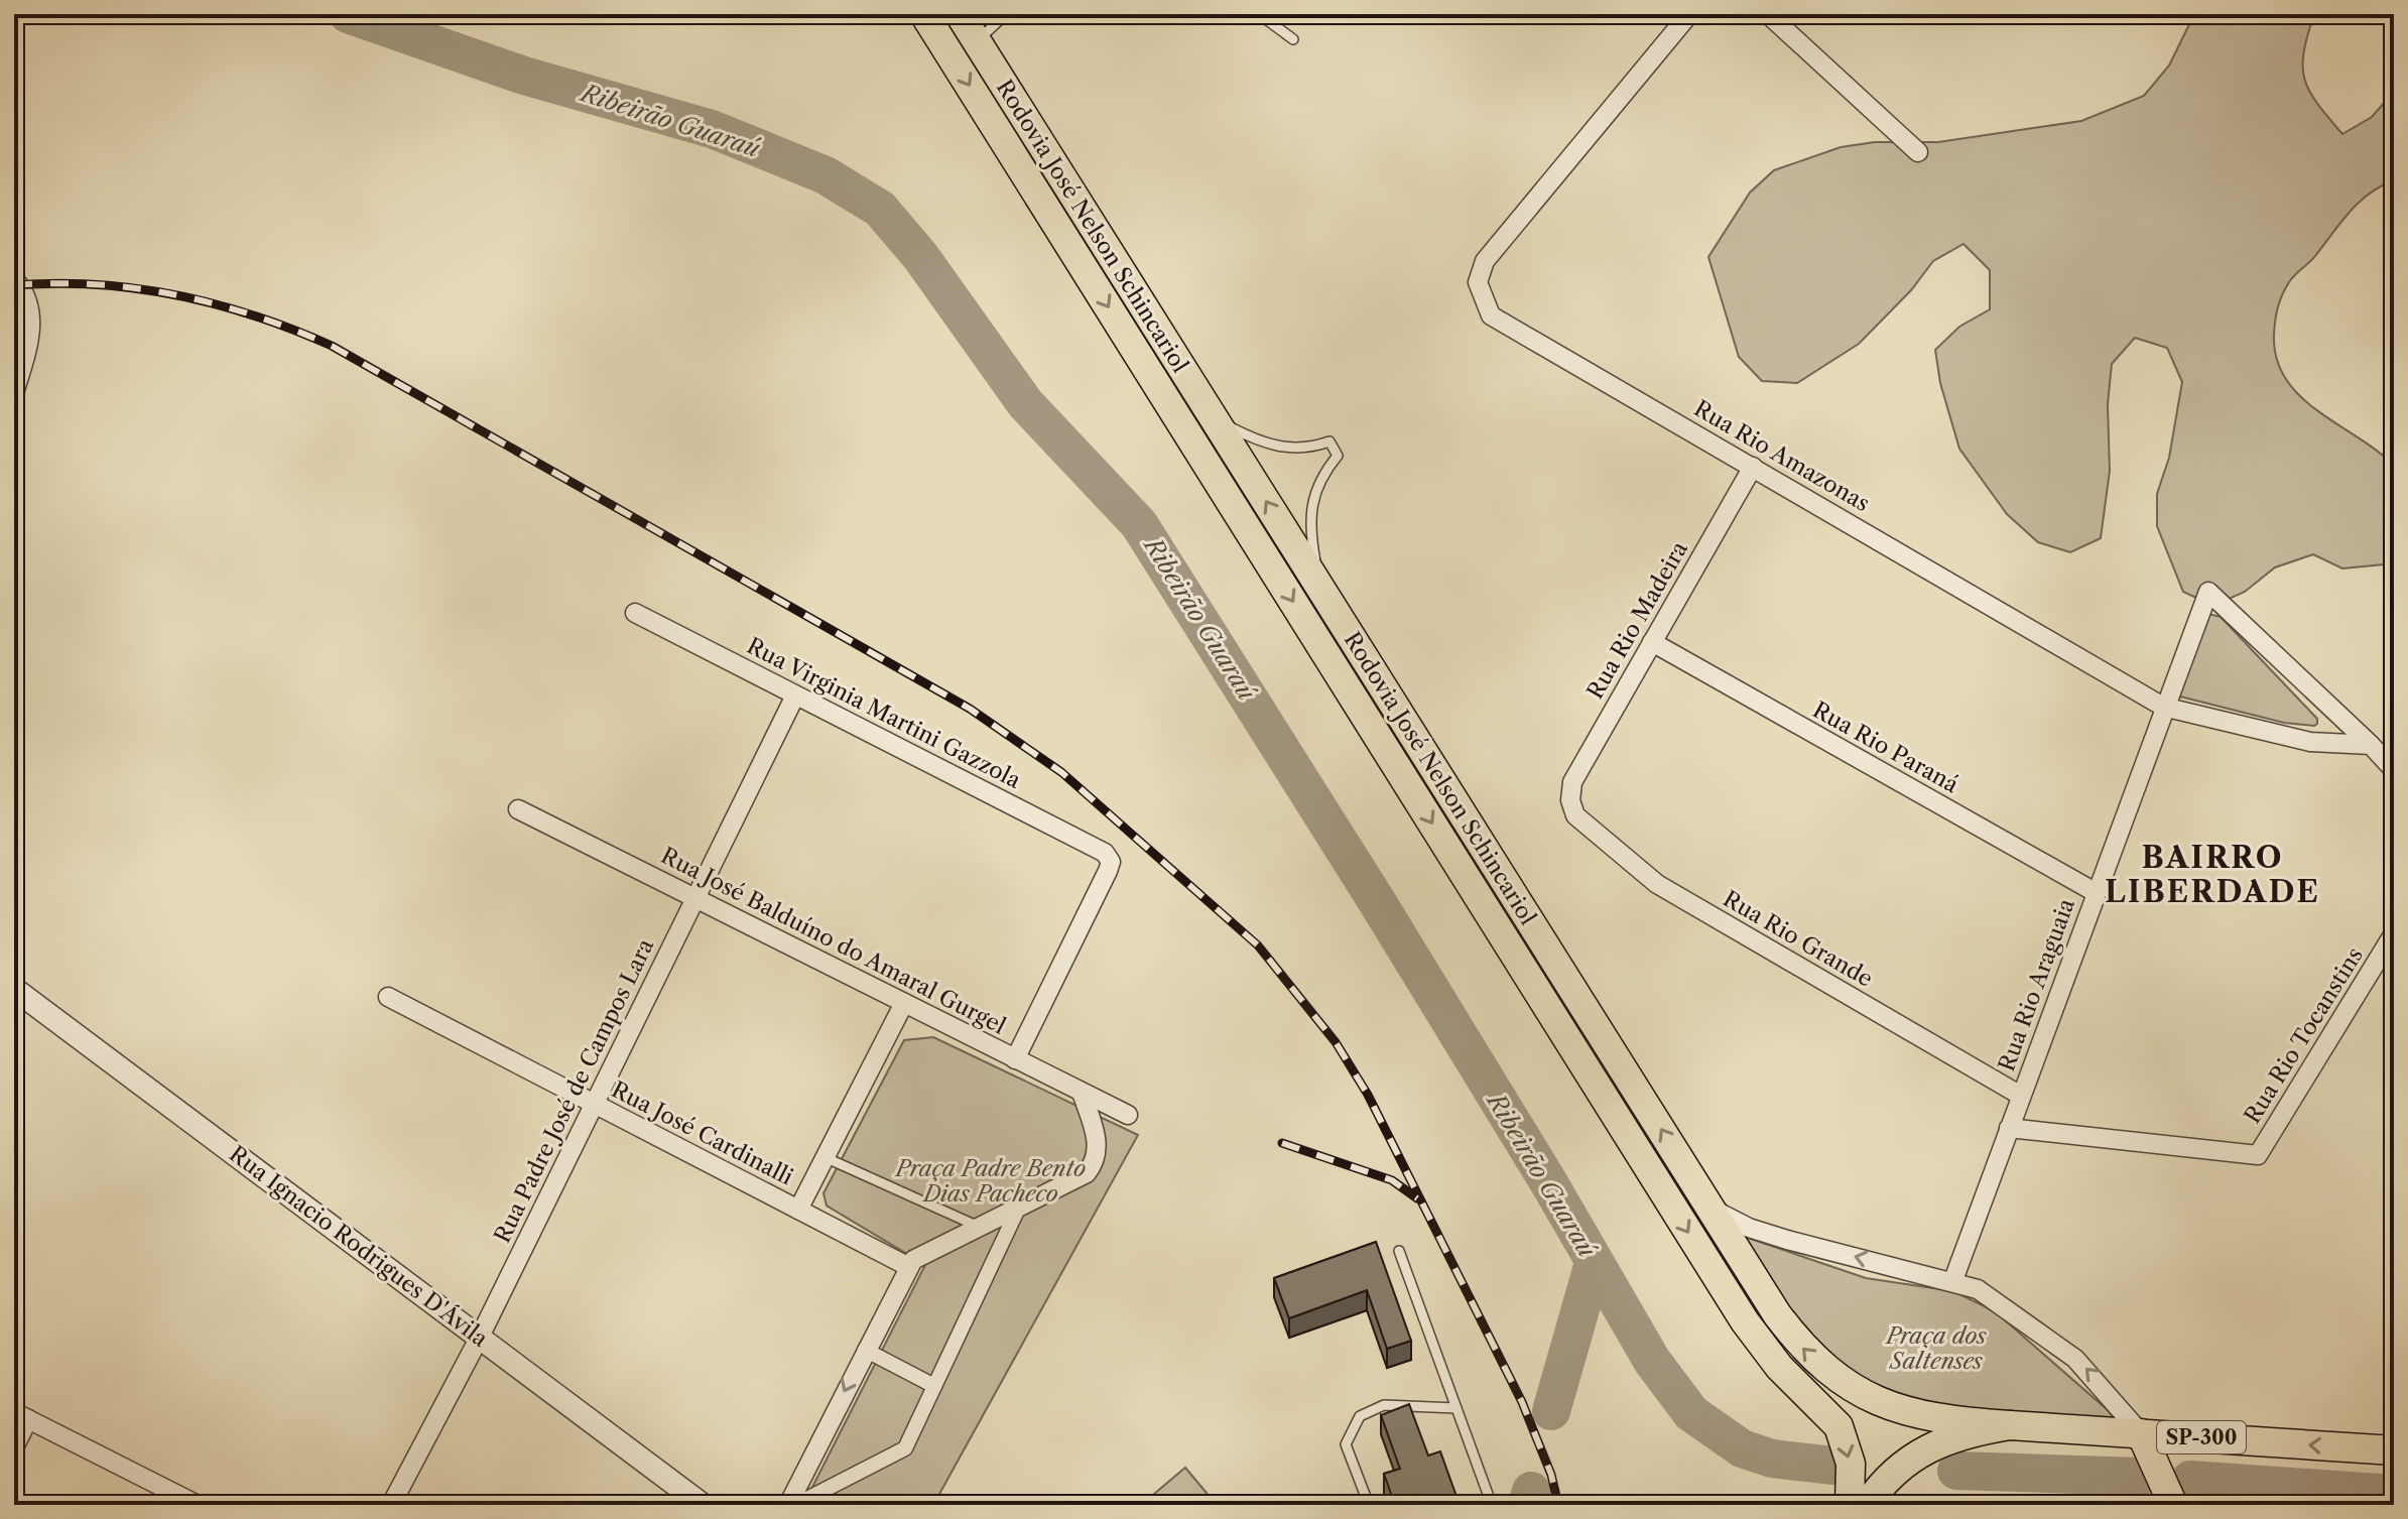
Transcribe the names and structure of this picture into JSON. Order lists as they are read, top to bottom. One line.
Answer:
{"streets":{"main road":["Rodovia José Nelson Schincariol","SP-300"],"street":["Rua Rio Amazonas","Rua Rio Madeira","Rua Virginia Martini Gazzola","Rua Rio Paraná","Rua Rio Grande","Rua José Balduíno do Amaral Gurgel","Rua Rio Araguaia","Rua Rio Tocanstins","Rua Padre José de Campos Lara","Rua José Cardinalli","Rua Ignacio Rodrigues D'Ávila"]},"crossings":[["Rodovia José Nelson Schincariol","SP-300"],["Rua Rio Amazonas","Rua Rio Madeira"],["Rua Rio Amazonas","Rua Rio Araguaia"],["Rua Rio Madeira","Rua Rio Paraná"],["Rua Rio Madeira","Rua Rio Grande"],["Rua Virginia Martini Gazzola","Rua José Balduíno do Amaral Gurgel"],["Rua Virginia Martini Gazzola","Rua Padre José de Campos Lara"],["Rua Rio Paraná","Rua Rio Araguaia"],["Rua Rio Grande","Rua Rio Araguaia"],["Rua José Balduíno do Amaral Gurgel","Rua Padre José de Campos Lara"],["Rua Rio Araguaia","Rua Rio Tocanstins"],["Rua Padre José de Campos Lara","Rua José Cardinalli"],["Rua Padre José de Campos Lara","Rua Ignacio Rodrigues D'Ávila"]],"districts":["BAIRRO LIBERDADE"],"water":["Ribeirão Guaraú"],"parks":["Praça Padre Bento Dias Pacheco","Praça dos Saltenses"]}
